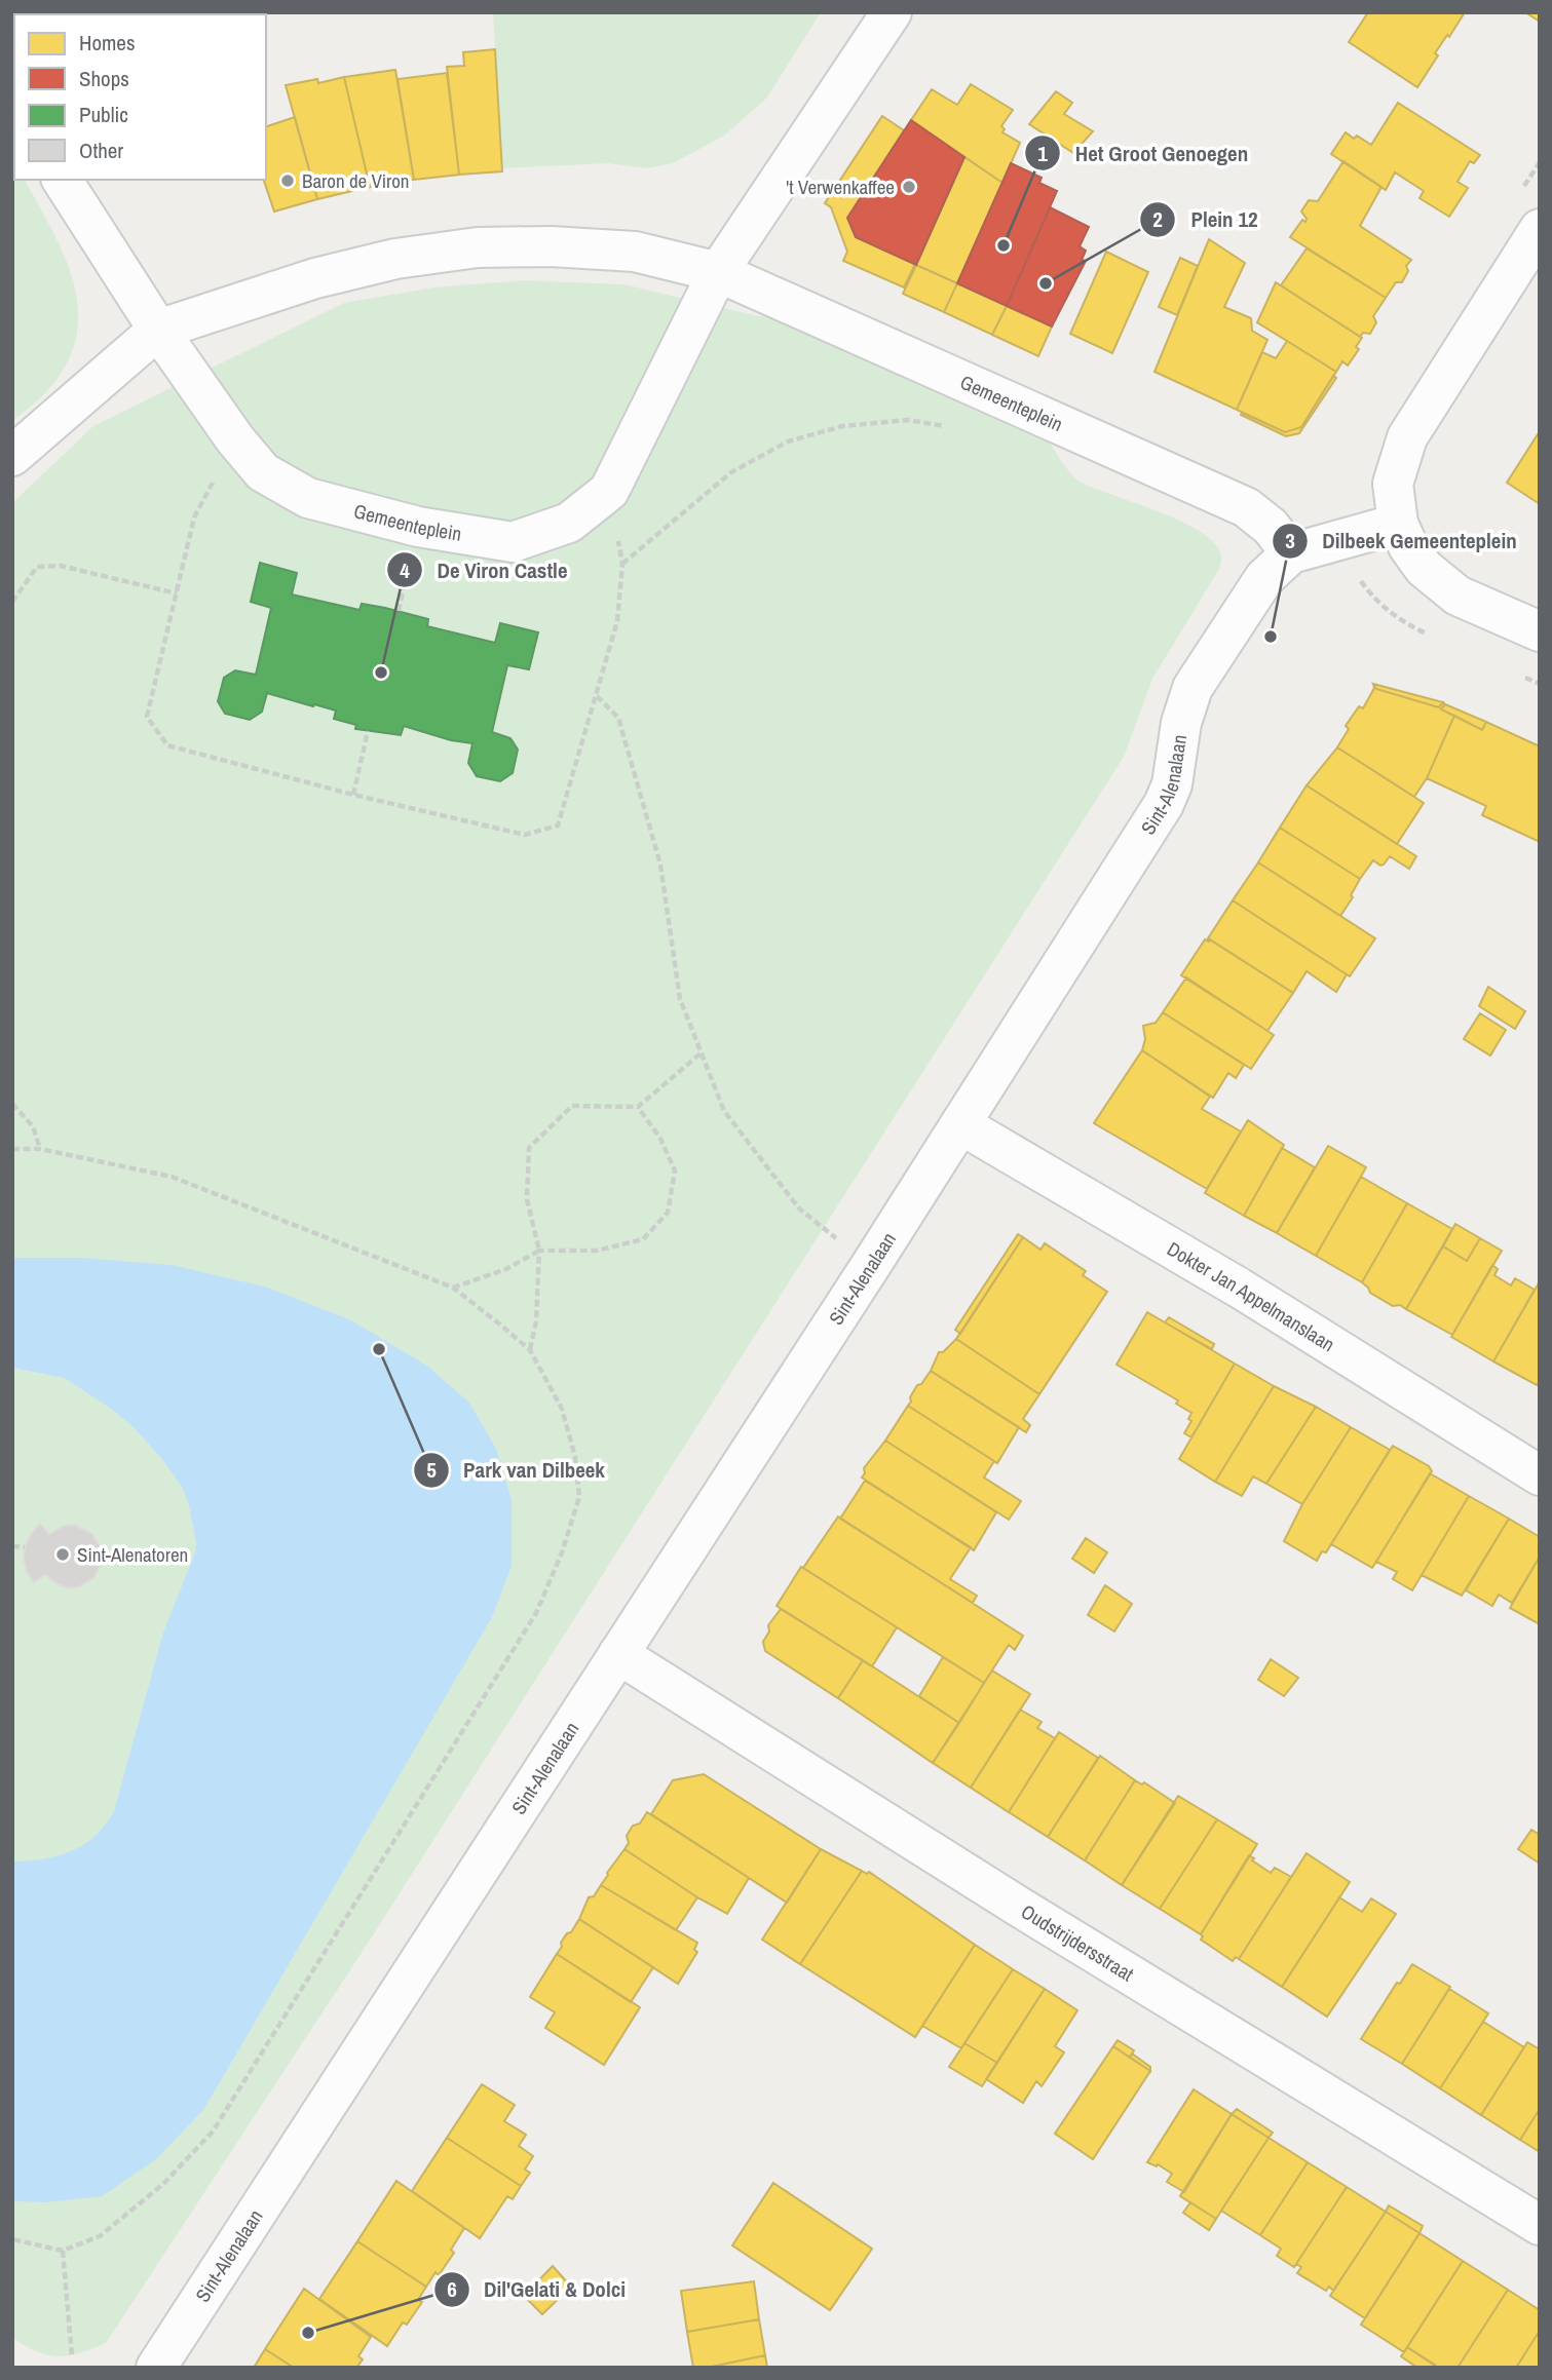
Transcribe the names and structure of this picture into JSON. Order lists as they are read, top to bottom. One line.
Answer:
{"streets":{"street":["Gemeenteplein","Sint-Alenalaan","Dokter Jan Appelmanslaan","Oudstrijdersstraat"]},"crossings":[["Gemeenteplein","Sint-Alenalaan"],["Sint-Alenalaan","Dokter Jan Appelmanslaan"],["Sint-Alenalaan","Oudstrijdersstraat"]],"places":["Baron de Viron","'t Verwenkaffee","Het Groot Genoegen","Plein 12","Dilbeek Gemeenteplein","De Viron Castle","Park van Dilbeek","Sint-Alenatoren","Dil'Gelati & Dolci"],"legend":["Homes","Shops","Public","Other"]}
